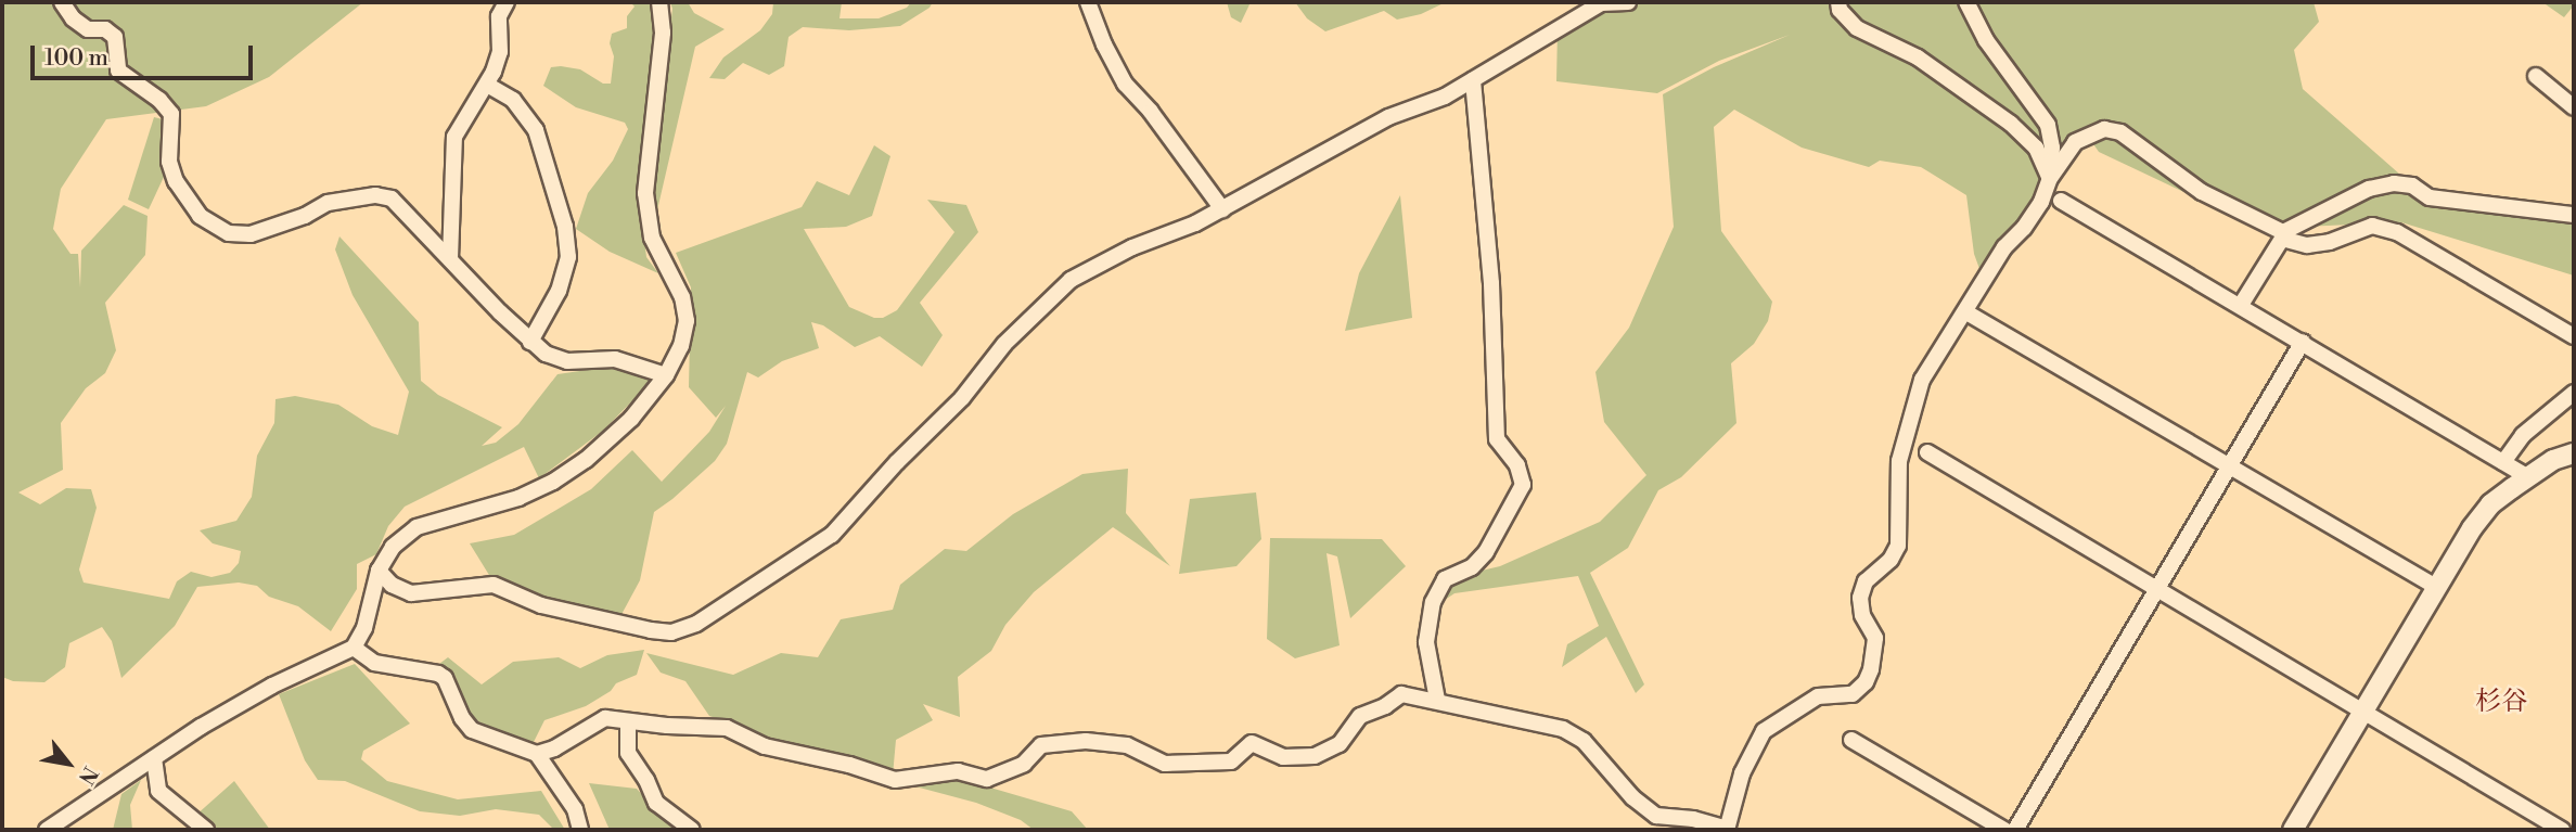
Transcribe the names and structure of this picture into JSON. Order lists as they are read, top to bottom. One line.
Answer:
{"districts":["杉谷"],"scale_bar":"100 m","north":"bottom right"}
